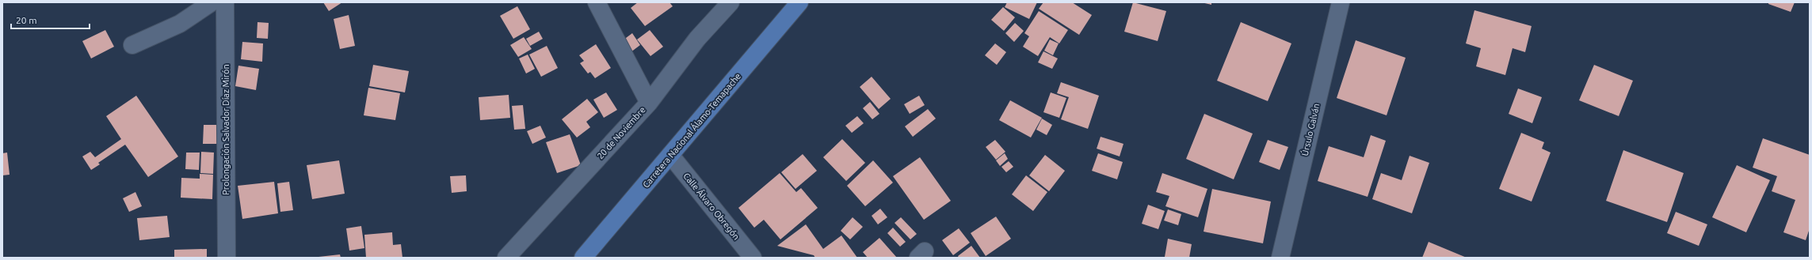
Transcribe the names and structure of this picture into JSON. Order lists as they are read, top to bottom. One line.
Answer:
{"streets":{"main road":["Carretera Nacional Álamo-Temapache"],"street":["Prolongación Salvador Díaz Mirón","Úrsulo Galván","20 de Noviembre","Calle Álvaro Obregón"]},"crossings":[["Carretera Nacional Álamo-Temapache","Calle Álvaro Obregón"]],"scale_bar":"20 m"}
